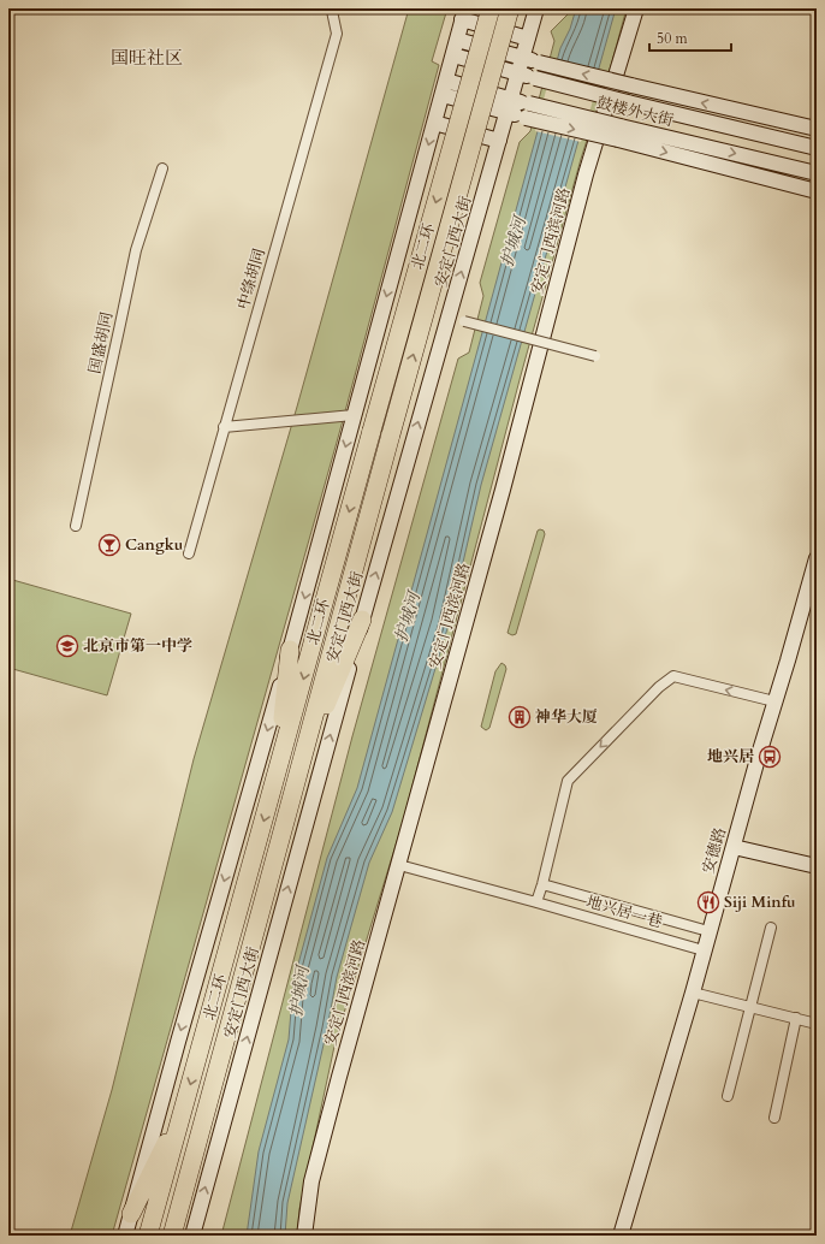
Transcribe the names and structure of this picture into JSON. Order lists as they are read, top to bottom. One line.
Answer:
{"streets":{"highway":["北二环"],"street":["鼓楼外大街","安定门西滨河路","安定门西大街","中绦胡同","国盛胡同","安德路","地兴居一巷"]},"crossings":[["鼓楼外大街","安定门西大街"],["安定门西滨河路","地兴居一巷"],["安德路","地兴居一巷"]],"districts":["国旺社区"],"water":["护城河"],"places":{"bar":["Cangku"],"school or university":["北京市第一中学"],"building":["神华大厦"],"bus stop":["地兴居"],"restaurant":["Siji Minfu"]},"scale_bar":"50 m"}
